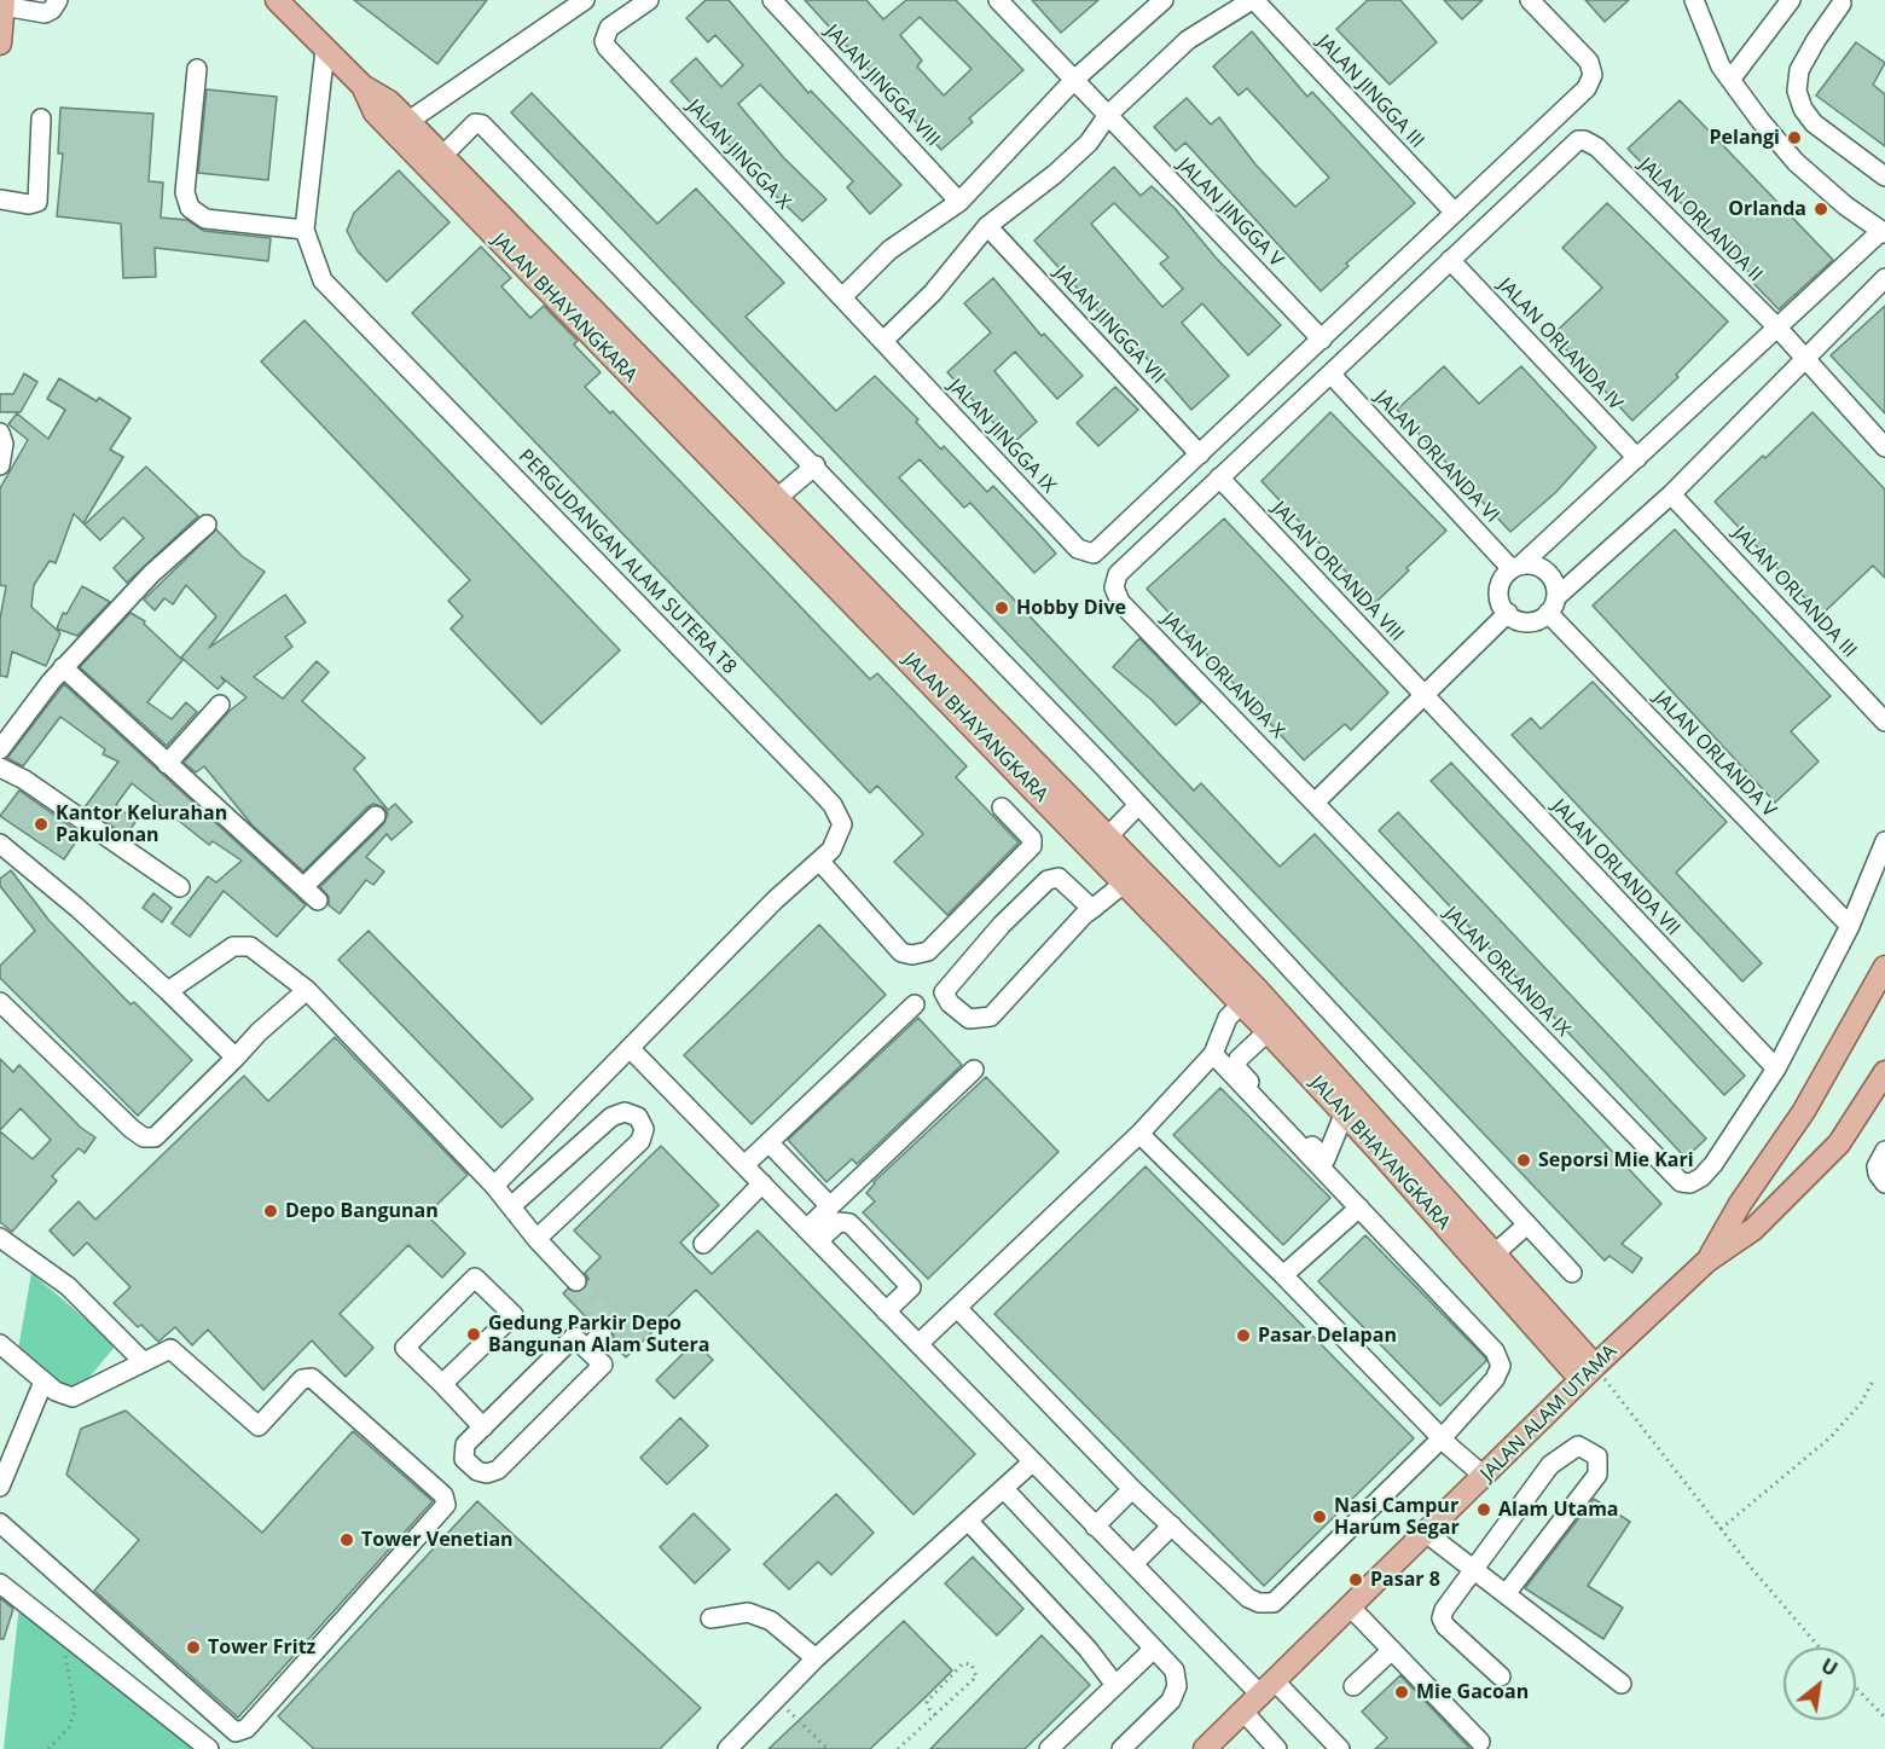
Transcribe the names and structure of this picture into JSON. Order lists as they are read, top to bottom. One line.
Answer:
{"streets":{"main road":["JALAN BHAYANGKARA","JALAN ALAM UTAMA"],"street":["JALAN JINGGA VIII","JALAN JINGGA III","JALAN JINGGA X","JALAN JINGGA V","JALAN ORLANDA II","JALAN JINGGA VII","JALAN ORLANDA IV","JALAN JINGGA IX","JALAN ORLANDA VI","PERGUDANGAN ALAM SUTERA T8","JALAN ORLANDA VIII","JALAN ORLANDA III","JALAN ORLANDA X","JALAN ORLANDA V","JALAN ORLANDA VII","JALAN ORLANDA IX"]},"crossings":[["JALAN JINGGA X","JALAN JINGGA IX"],["JALAN ORLANDA II","JALAN ORLANDA IV"],["JALAN BHAYANGKARA","PERGUDANGAN ALAM SUTERA T8"],["JALAN BHAYANGKARA","JALAN ALAM UTAMA"],["JALAN JINGGA VII","JALAN JINGGA IX"],["JALAN ORLANDA VI","JALAN ORLANDA V"],["JALAN ORLANDA VIII","JALAN ORLANDA X"],["JALAN ORLANDA VIII","JALAN ORLANDA VII"],["JALAN ORLANDA X","JALAN ORLANDA IX"],["JALAN ORLANDA VII","JALAN ORLANDA IX"]],"places":["Pelangi","Orlanda","Hobby Dive","Kantor Kelurahan Pakulonan","Seporsi Mie Kari","Depo Bangunan","Gedung Parkir Depo Bangunan Alam Sutera","Pasar Delapan","Alam Utama","Nasi Campur Harum Segar","Tower Venetian","Pasar 8","Tower Fritz","Mie Gacoan"],"north":"top right"}
